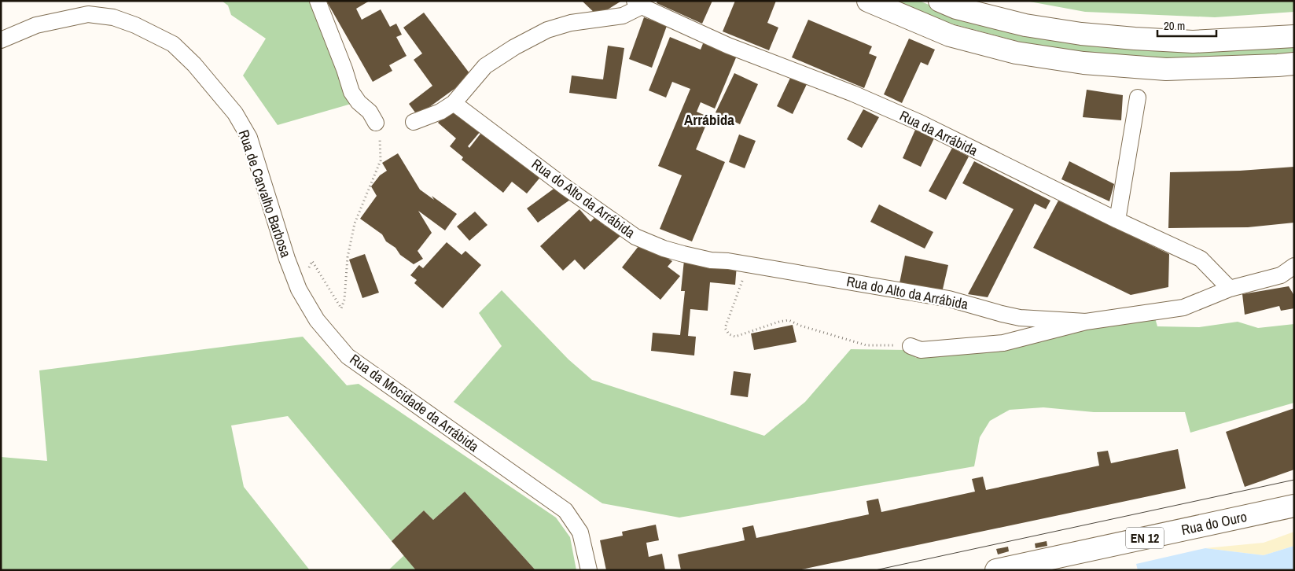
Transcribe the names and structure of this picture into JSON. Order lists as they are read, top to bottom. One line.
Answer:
{"streets":{"main road":["Rua do Ouro","EN 12"],"street":["Rua da Arrábida","Rua de Carvalho Barbosa","Rua do Alto da Arrábida","Rua da Mocidade da Arrábida"]},"crossings":[["Rua da Arrábida","Rua do Alto da Arrábida"],["Rua de Carvalho Barbosa","Rua da Mocidade da Arrábida"]],"districts":["Arrábida"],"scale_bar":"20 m"}
